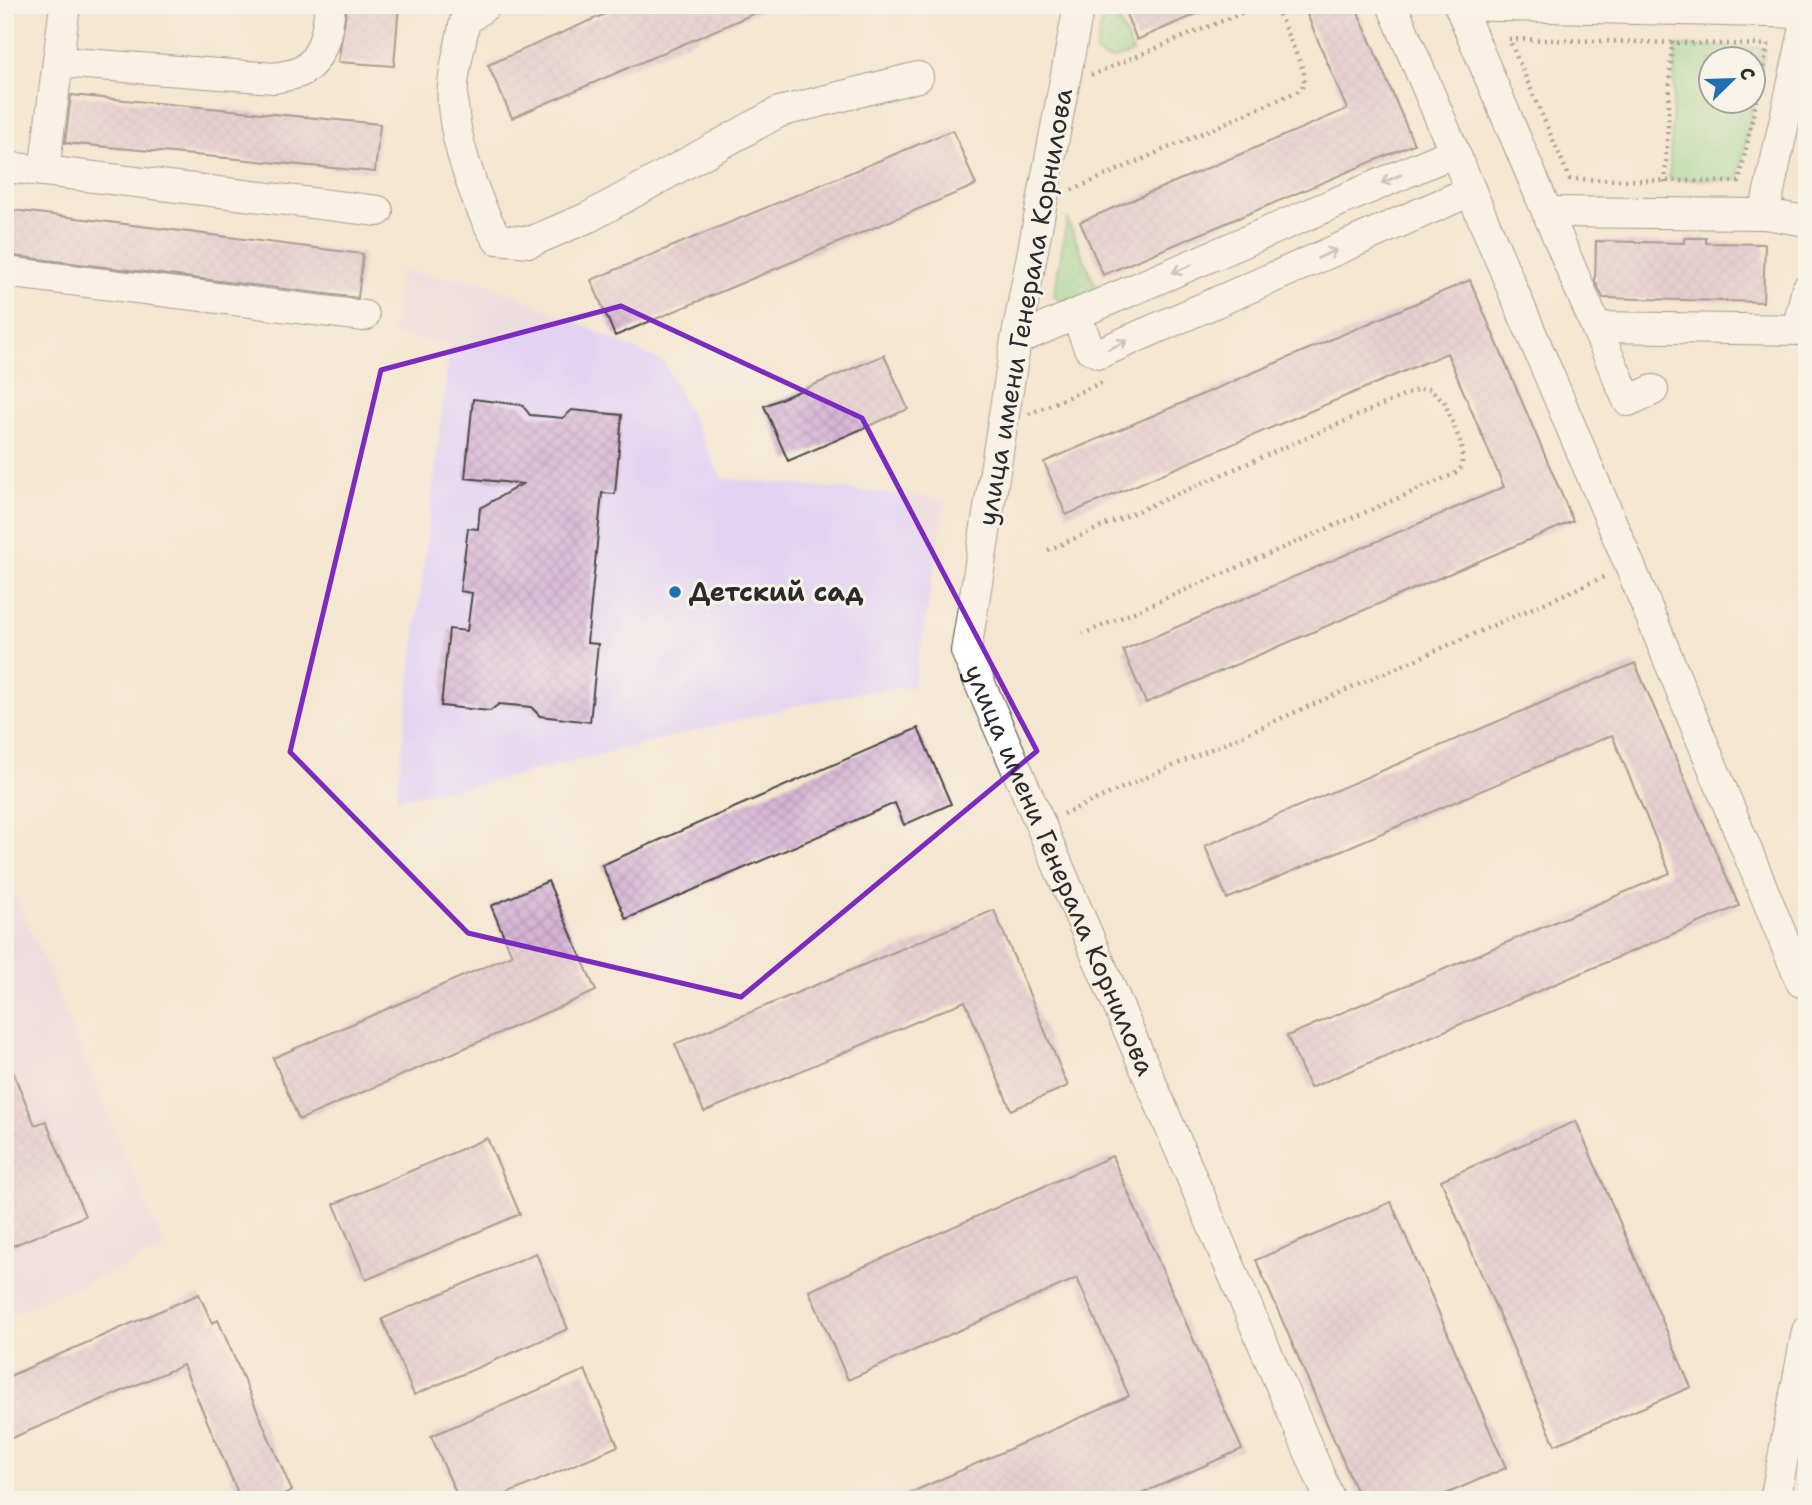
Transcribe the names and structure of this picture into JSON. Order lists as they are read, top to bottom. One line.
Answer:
{"streets":{"street":["улица имени Генерала Корнилова"]},"places":["Детский сад"],"north":"top right"}
